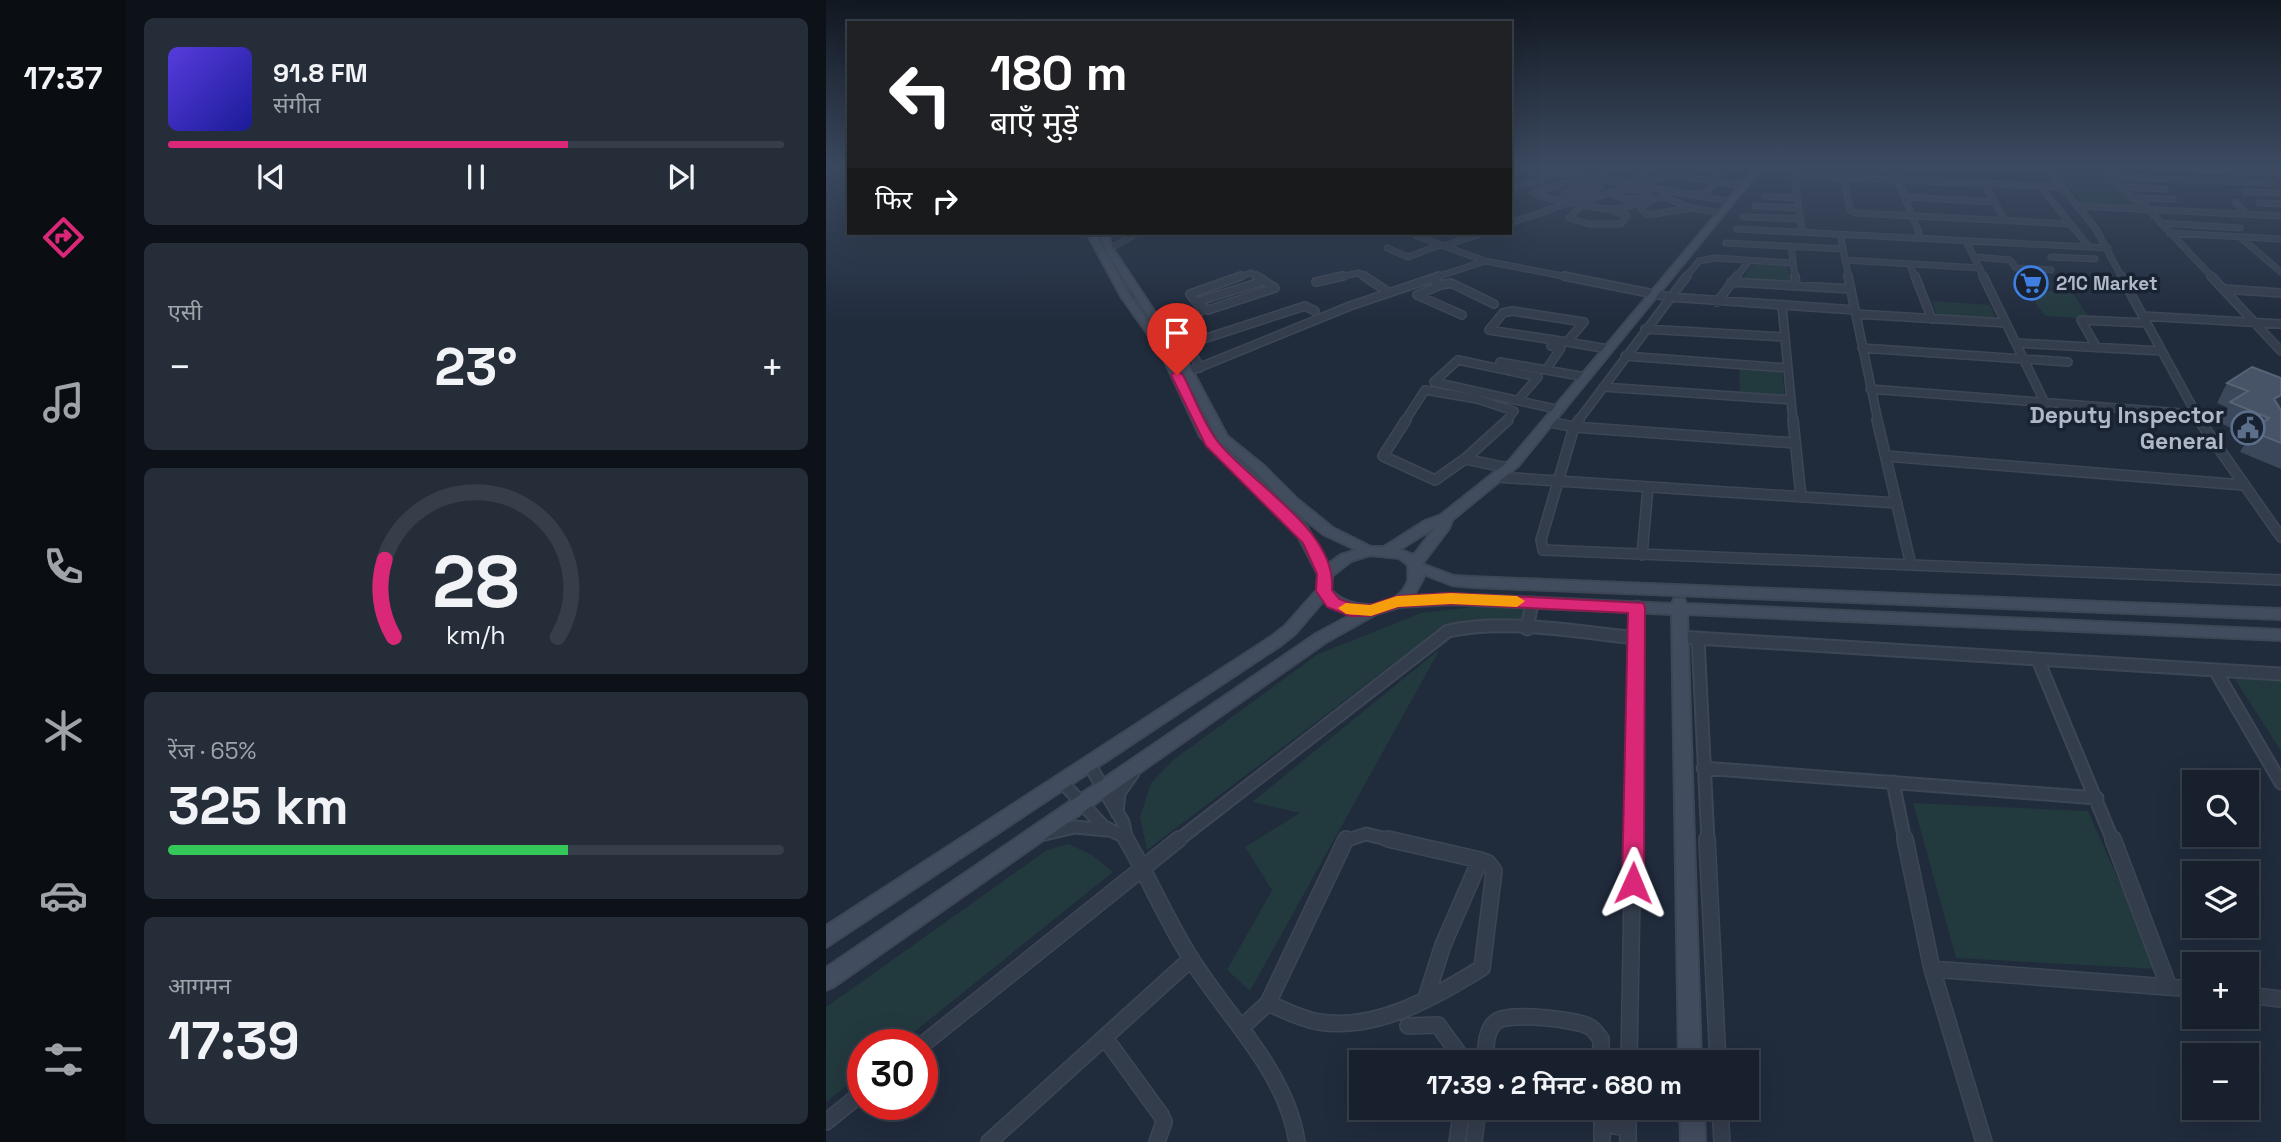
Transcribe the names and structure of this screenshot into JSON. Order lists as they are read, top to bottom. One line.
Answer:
{"places":{"supermarket":["21C Market"],"public building":["Deputy Inspector General"]},"page":{"tabs":"17:37","turn":["180 m","बाएँ मुड़ें"],"song":["91.8 FM","संगीत"],"then":"फिर","tile":["एसी",["रेंज · 65%","325 km"],["आगमन","17:39"]],"heat":["−","23°","+"],"map_buttons":["+","−"],"limit":"30","trip":"17:39 · 2 मिनट · 680 m","gauge":["28","km/h"]}}
